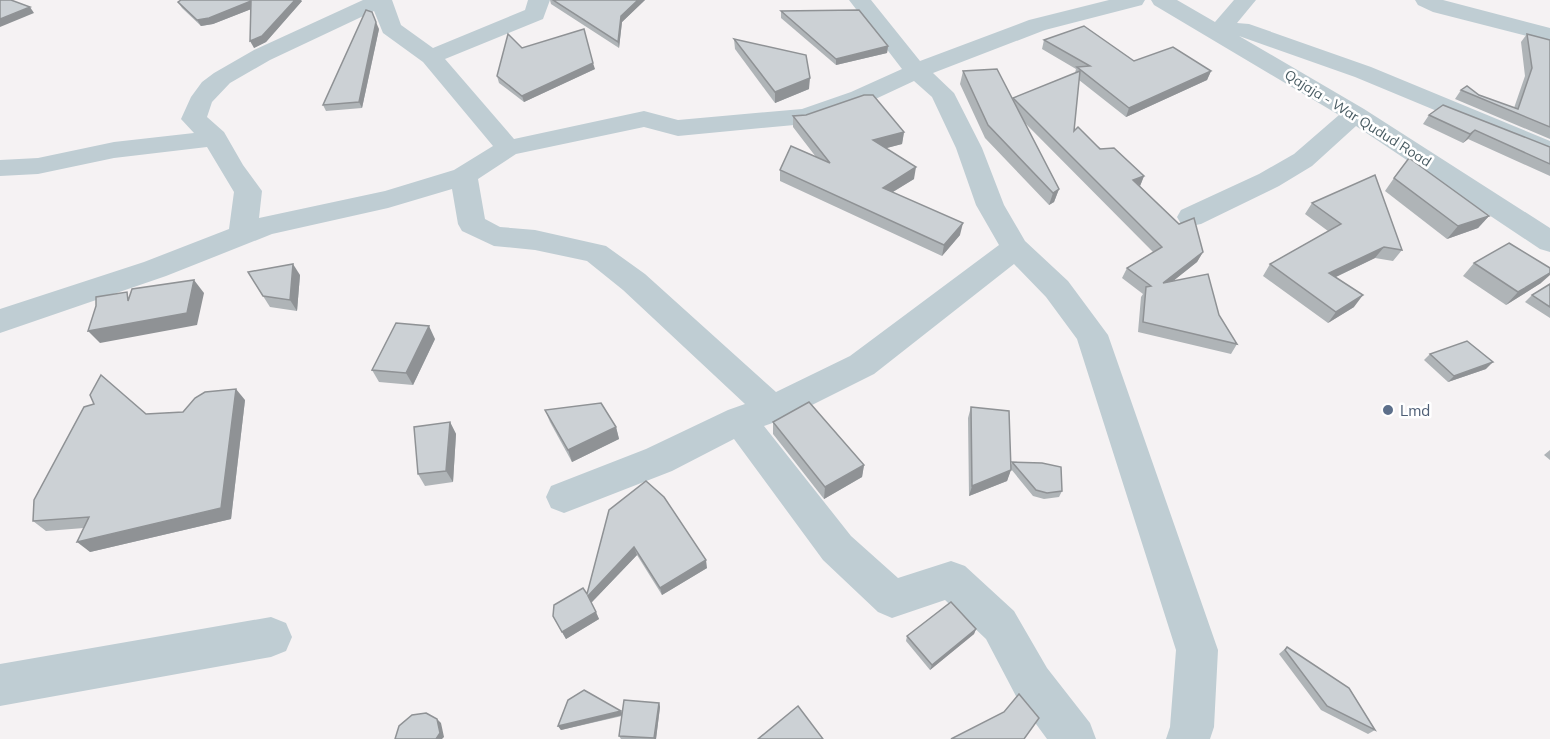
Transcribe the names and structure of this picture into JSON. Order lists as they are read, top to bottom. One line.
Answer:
{"streets":{"street":["Qajaja - War Qudud Road"]},"places":["Lmd"]}
